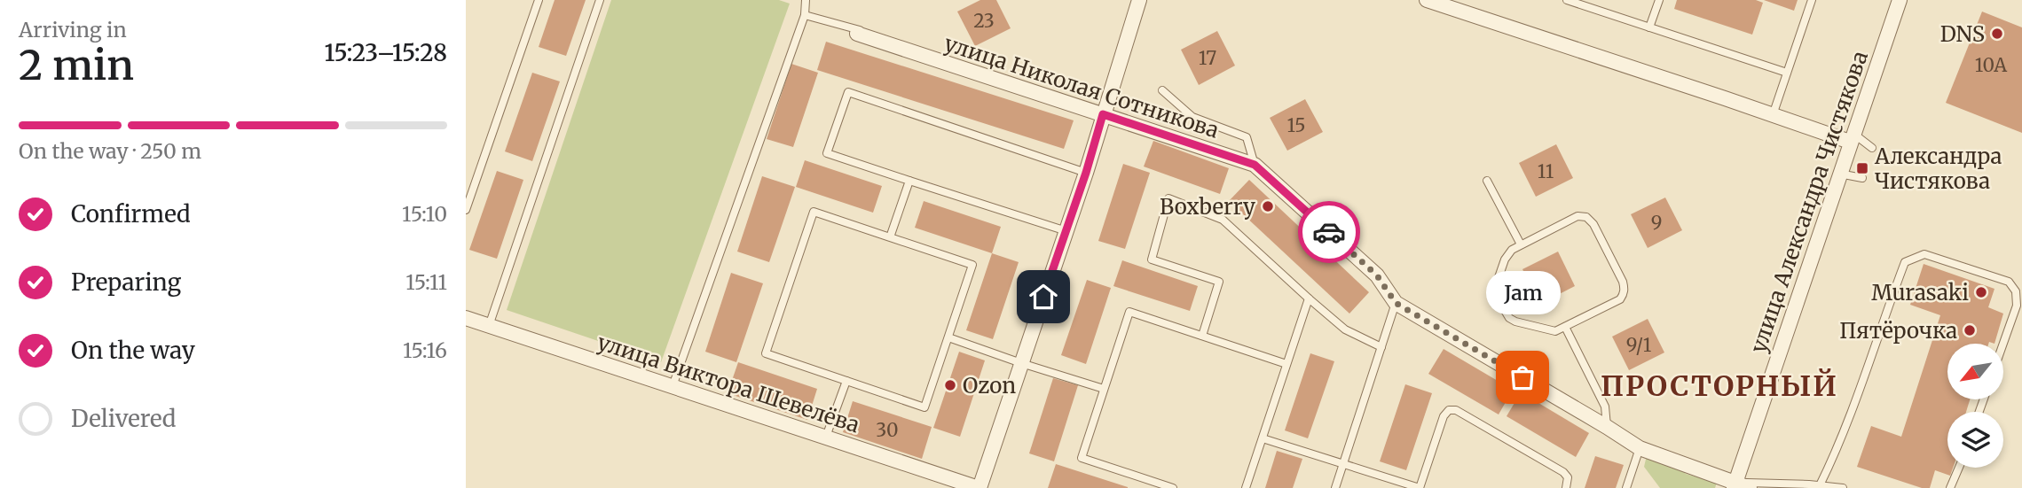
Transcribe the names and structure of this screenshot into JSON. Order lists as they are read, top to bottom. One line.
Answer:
{"streets":{"street":["улица Николая Сотникова","улица Александра Чистякова","улица Виктора Шевелёва"]},"crossings":[["улица Николая Сотникова","улица Александра Чистякова"],["улица Николая Сотникова","улица Виктора Шевелёва"]],"districts":["ПРОСТОРНЫЙ"],"places":{"other":["DNS","Boxberry","Murasaki","Пятёрочка","Jam","Ozon"],"transit":["Александра Чистякова"]},"house_numbers":["23","17","10А","15","11","9","9/1","30"],"north":"bottom left","page":{"heading":["2 min","Arriving in","15:23–15:28"],"bar":"On the way · 250 m","list":[["Confirmed","15:10"],["Preparing","15:11"],["On the way","15:16"],"Delivered"],"bubble":"Jam"}}
